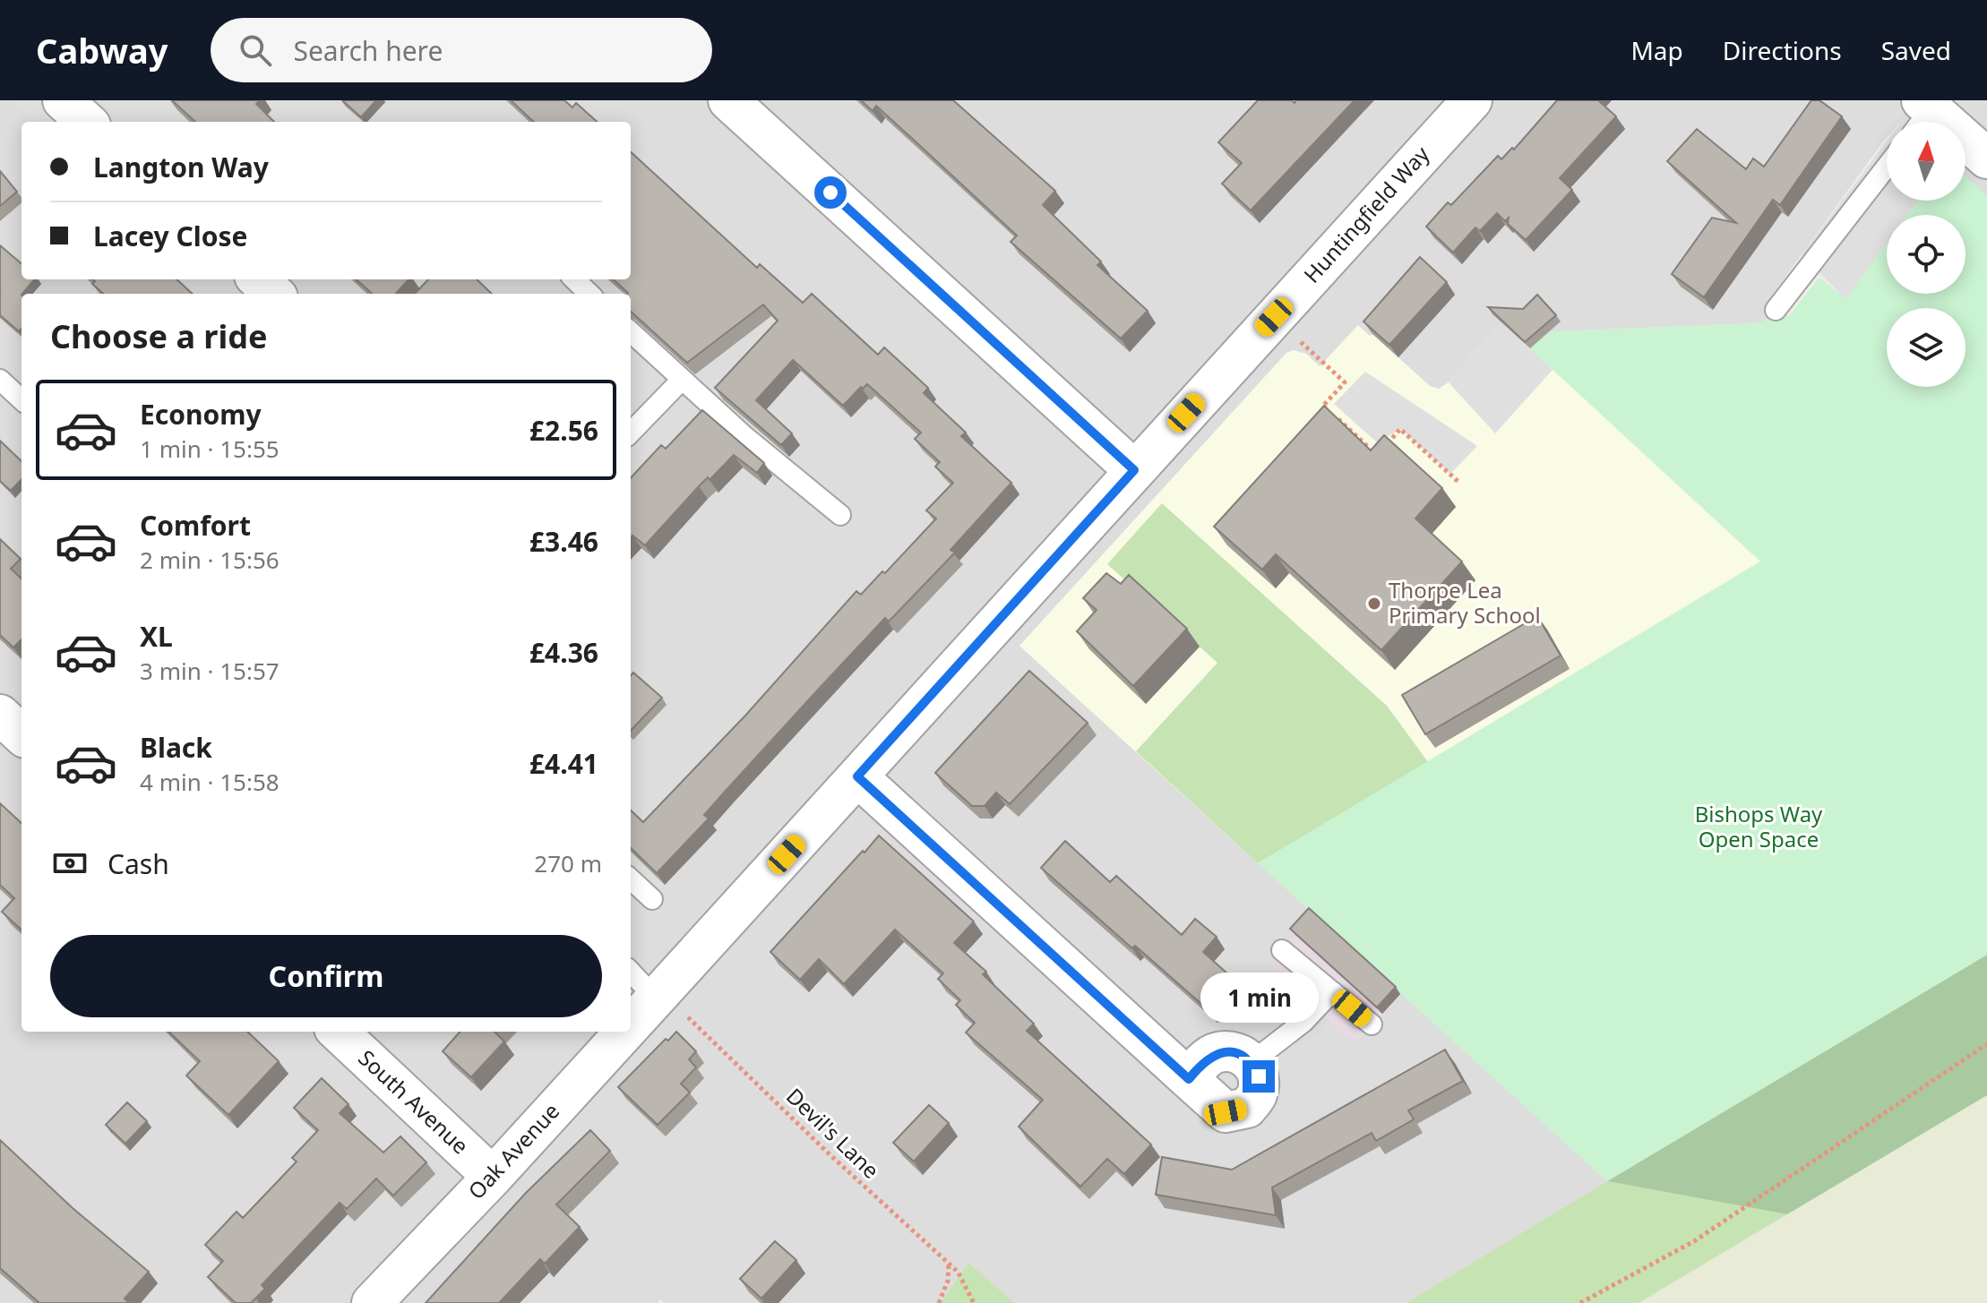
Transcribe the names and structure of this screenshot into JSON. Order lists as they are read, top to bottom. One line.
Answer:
{"streets":{"street":["Huntingfield Way","South Avenue","Oak Avenue"],"path":["Devil's Lane"]},"crossings":[["Huntingfield Way","Devil's Lane"],["Huntingfield Way","Oak Avenue"],["South Avenue","Oak Avenue"],["Devil's Lane","Oak Avenue"]],"parks":["Bishops Way Open Space"],"places":["Thorpe Lea Primary School"],"north":"top","page":{"header":"Cabway","search":"Search here","nav":["Map","Directions","Saved"],"banner":["Langton Way","Lacey Close"],"heading":"Choose a ride","list":[{"name":"Economy","note":"1 min · 15:55","value":"£2.56"},{"name":"Comfort","note":"2 min · 15:56","value":"£3.46"},{"name":"XL","note":"3 min · 15:57","value":"£4.36"},{"name":"Black","note":"4 min · 15:58","value":"£4.41"}],"pay":["Cash","270 m"],"buttons":"Confirm","bubble":"1 min"}}
